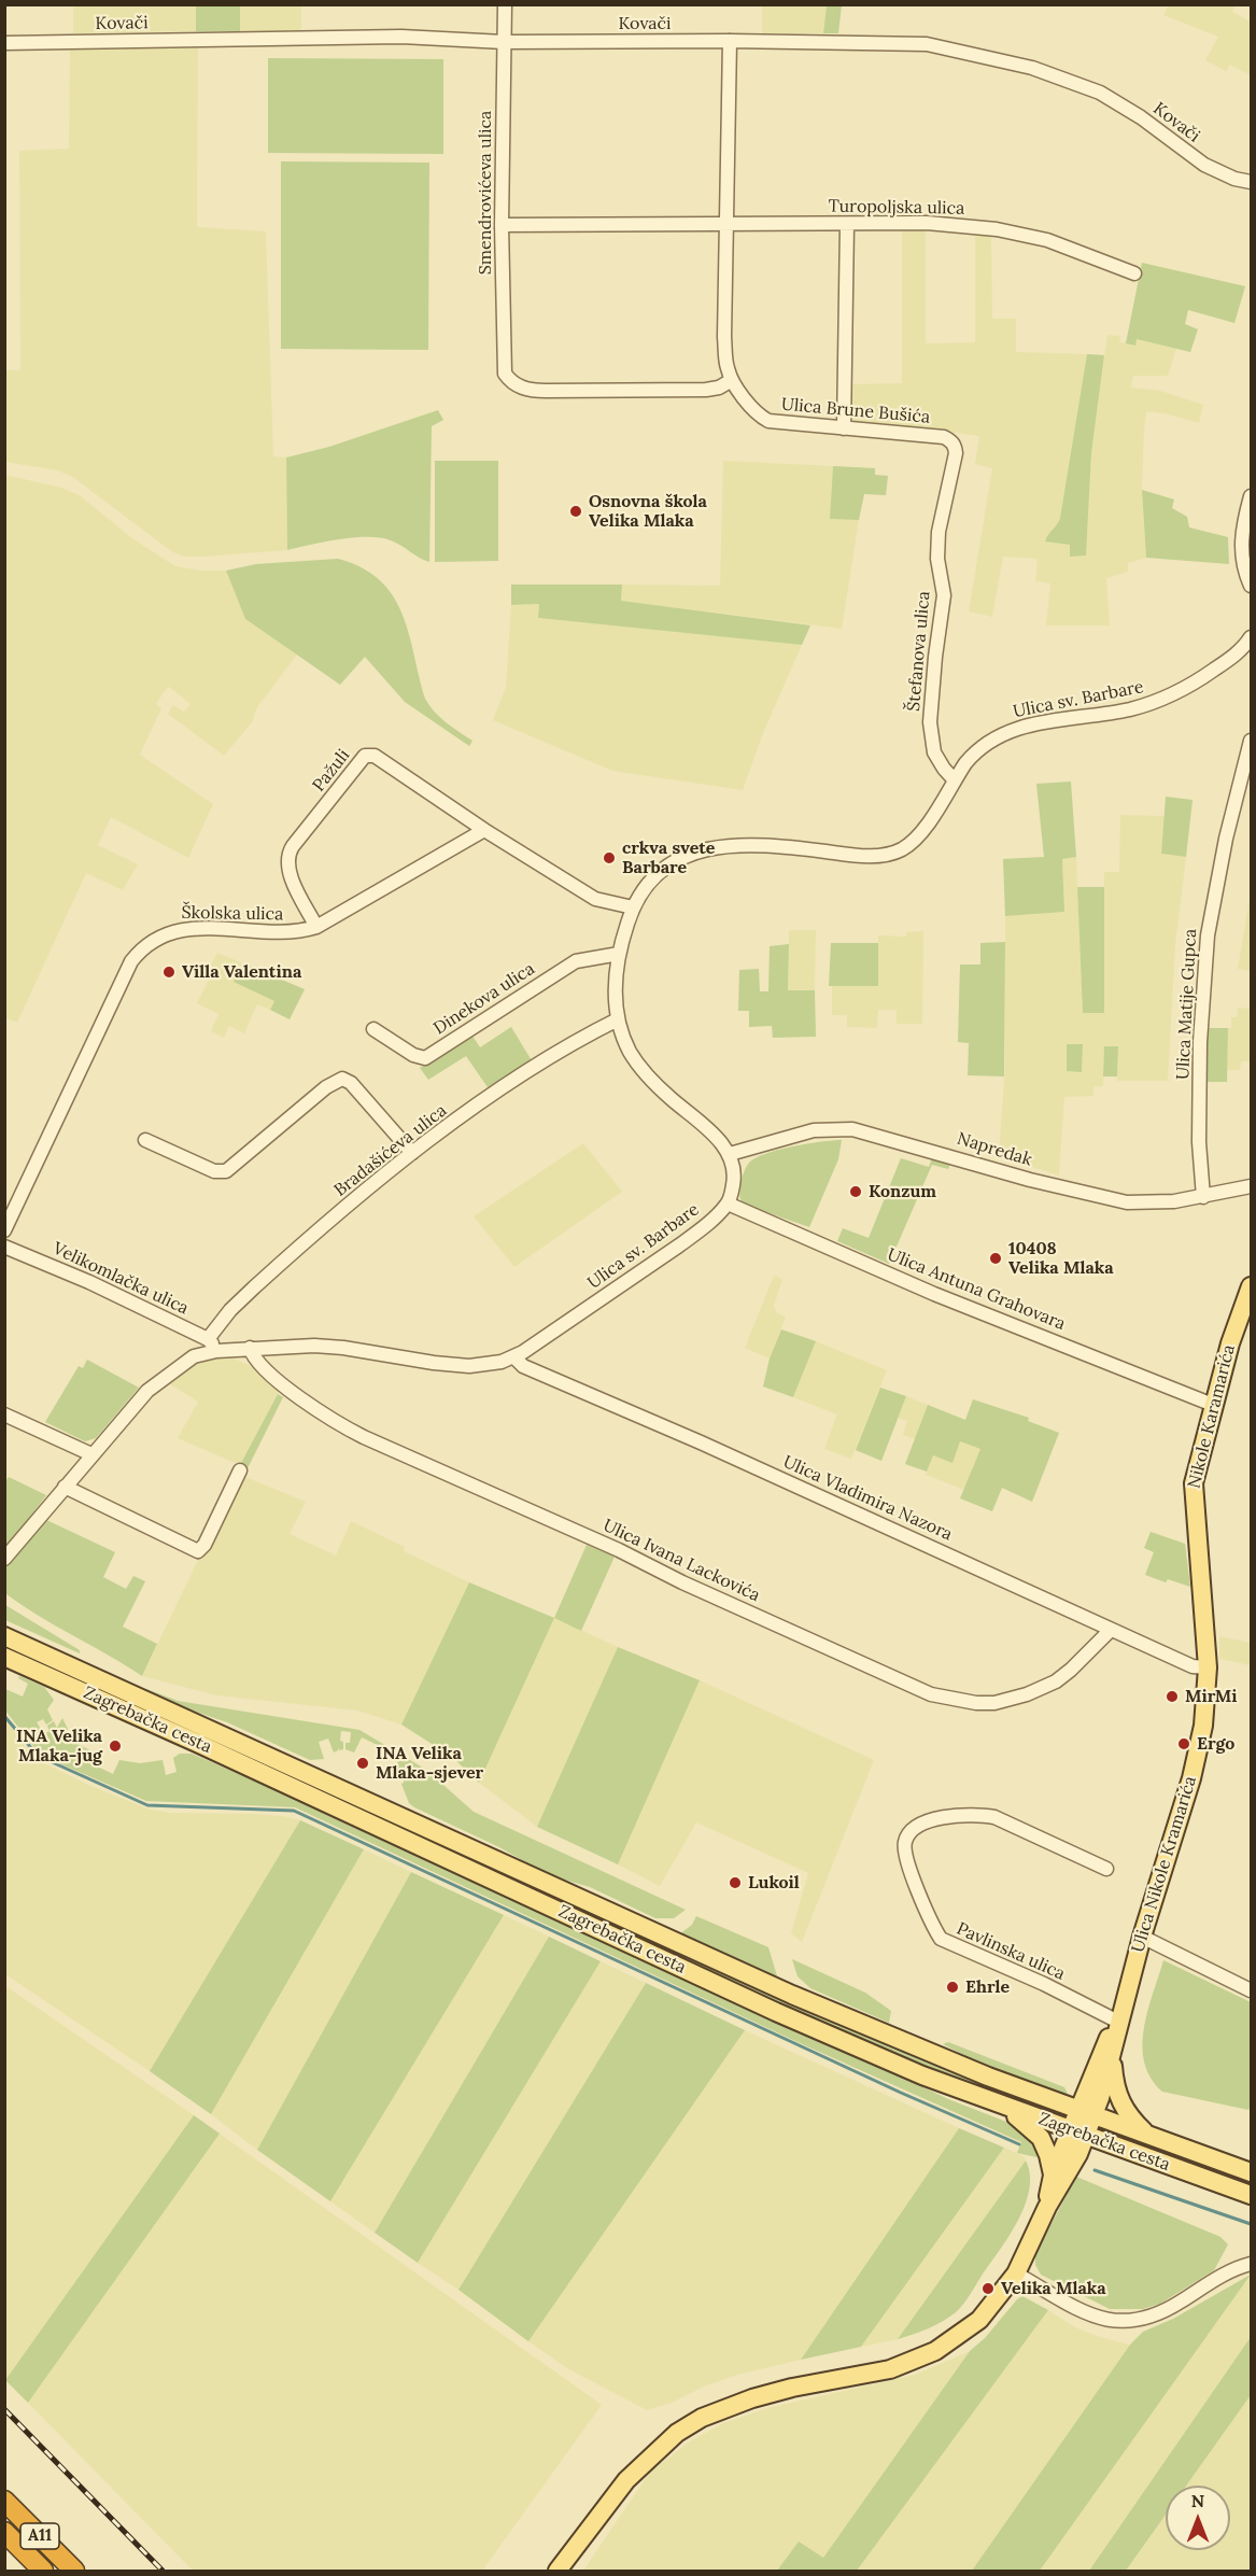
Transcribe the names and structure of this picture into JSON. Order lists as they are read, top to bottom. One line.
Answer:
{"streets":{"highway":["A11"],"main road":["Nikole Karamarića","Zagrebačka cesta","Ulica Nikole Kramarića"],"street":["Kovači","Smendrovićeva ulica","Turopoljska ulica","Ulica Brune Bušića","Štefanova ulica","Ulica sv. Barbare","Pažuli","Školska ulica","Dinekova ulica","Ulica Matije Gupca","Napredak","Bradašićeva ulica","Velikomlačka ulica","Ulica Antuna Grahovara","Ulica Vladimira Nazora","Ulica Ivana Lackovića","Pavlinska ulica"]},"crossings":[["Kovači","Smendrovićeva ulica"],["Smendrovićeva ulica","Turopoljska ulica"],["Smendrovićeva ulica","Ulica Brune Bušića"],["Turopoljska ulica","Ulica Brune Bušića"],["Ulica Brune Bušića","Štefanova ulica"],["Štefanova ulica","Ulica sv. Barbare"],["Ulica sv. Barbare","Dinekova ulica"],["Ulica sv. Barbare","Napredak"],["Ulica sv. Barbare","Bradašićeva ulica"],["Ulica sv. Barbare","Velikomlačka ulica"],["Ulica sv. Barbare","Ulica Antuna Grahovara"],["Ulica sv. Barbare","Ulica Vladimira Nazora"],["Ulica sv. Barbare","Ulica Ivana Lackovića"],["Pažuli","Školska ulica"],["Ulica Matije Gupca","Napredak"],["Bradašićeva ulica","Velikomlačka ulica"],["Ulica Antuna Grahovara","Nikole Karamarića"],["Nikole Karamarića","Ulica Vladimira Nazora"],["Nikole Karamarića","Ulica Nikole Kramarića"],["Ulica Vladimira Nazora","Ulica Ivana Lackovića"],["Ulica Vladimira Nazora","Ulica Nikole Kramarića"],["Zagrebačka cesta","Ulica Nikole Kramarića"],["Ulica Nikole Kramarića","Pavlinska ulica"]],"places":["Osnovna škola Velika Mlaka","crkva svete Barbare","Villa Valentina","Konzum","10408 Velika Mlaka","MirMi","Ergo","INA Velika Mlaka-jug","INA Velika Mlaka-sjever","Lukoil","Ehrle","Velika Mlaka"],"north":"top"}
